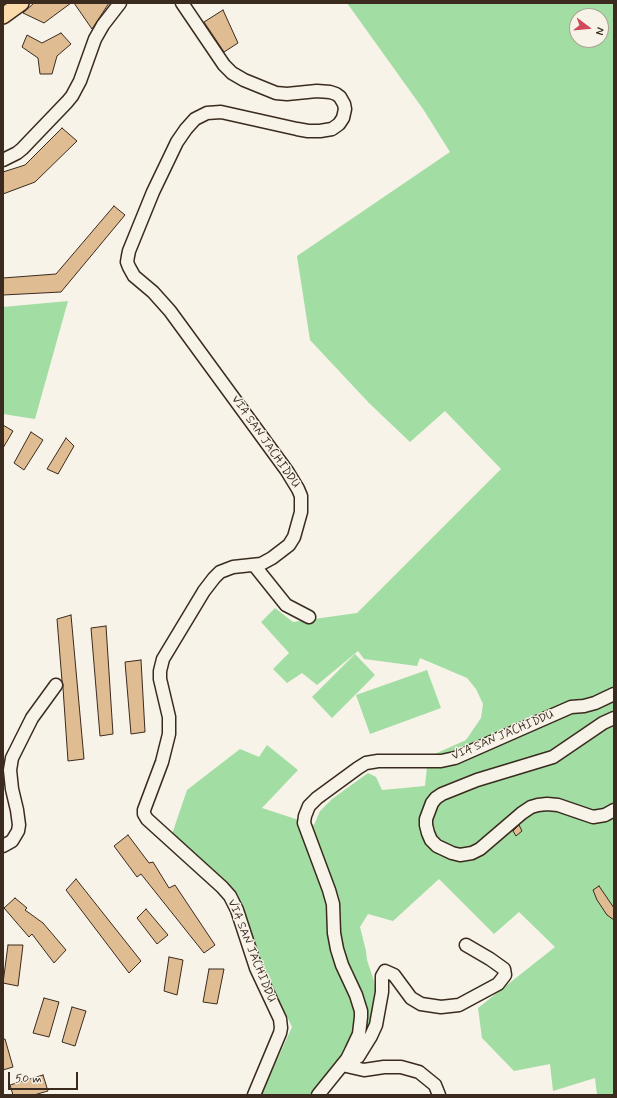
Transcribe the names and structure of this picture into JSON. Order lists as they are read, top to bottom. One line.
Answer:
{"streets":{"street":["VIA SAN JACHIDDU"]},"scale_bar":"50 m","north":"right"}
